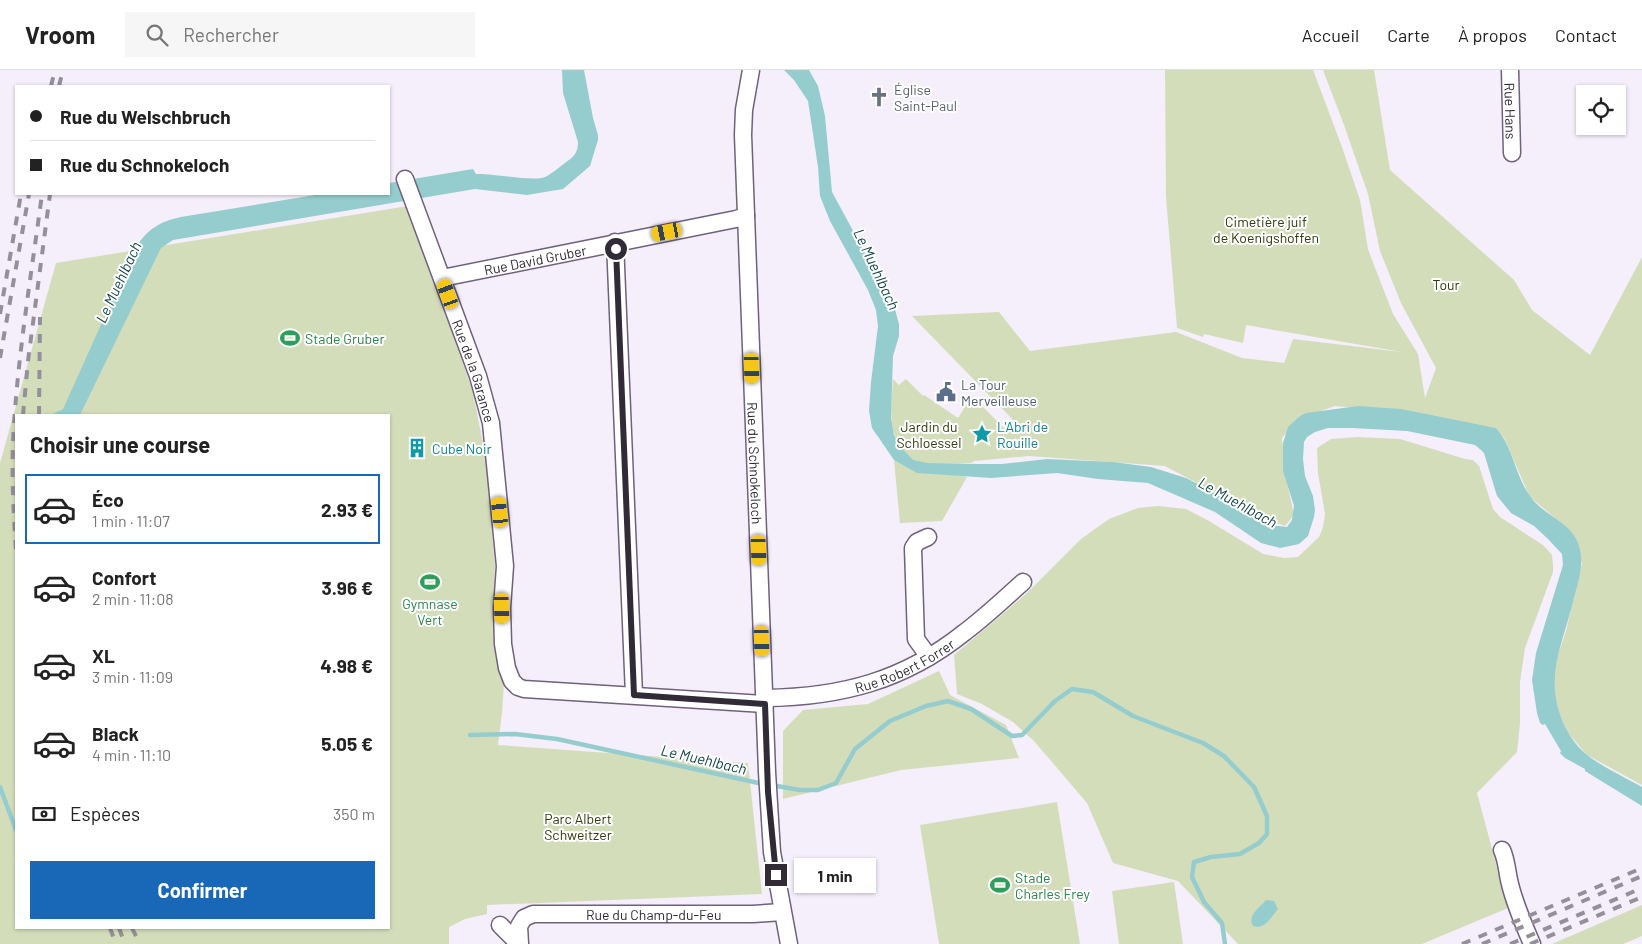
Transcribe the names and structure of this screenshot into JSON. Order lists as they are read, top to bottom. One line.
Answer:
{"streets":{"street":["Rue Hans","Rue David Gruber","Rue de la Garance","Rue du Schnokeloch","Rue Robert Forrer","Rue du Champ-du-Feu"]},"crossings":[["Rue David Gruber","Rue de la Garance"],["Rue David Gruber","Rue du Schnokeloch"],["Rue de la Garance","Rue Robert Forrer"],["Rue du Schnokeloch","Rue Robert Forrer"],["Rue du Schnokeloch","Rue du Champ-du-Feu"]],"water":["Le Muehlbach"],"parks":["Cimetière juif de Koenigshoffen","Tour","Jardin du Schloessel","Parc Albert Schweitzer"],"places":{"church":["Église Saint-Paul"],"sports":["Stade Gruber","Gymnase Vert","Stade Charles Frey"],"public building":["La Tour Merveilleuse"],"place":["L'Abri de Rouille"],"building":["Cube Noir"]},"page":{"header":"Vroom","search":"Rechercher","nav":["Accueil","Carte","À propos","Contact"],"banner":["Rue du Welschbruch","Rue du Schnokeloch"],"heading":"Choisir une course","list":[{"name":"Éco","note":"1 min · 11:07","value":"2.93 €"},{"name":"Confort","note":"2 min · 11:08","value":"3.96 €"},{"name":"XL","note":"3 min · 11:09","value":"4.98 €"},{"name":"Black","note":"4 min · 11:10","value":"5.05 €"}],"pay":["Espèces","350 m"],"buttons":"Confirmer","bubble":"1 min"}}
